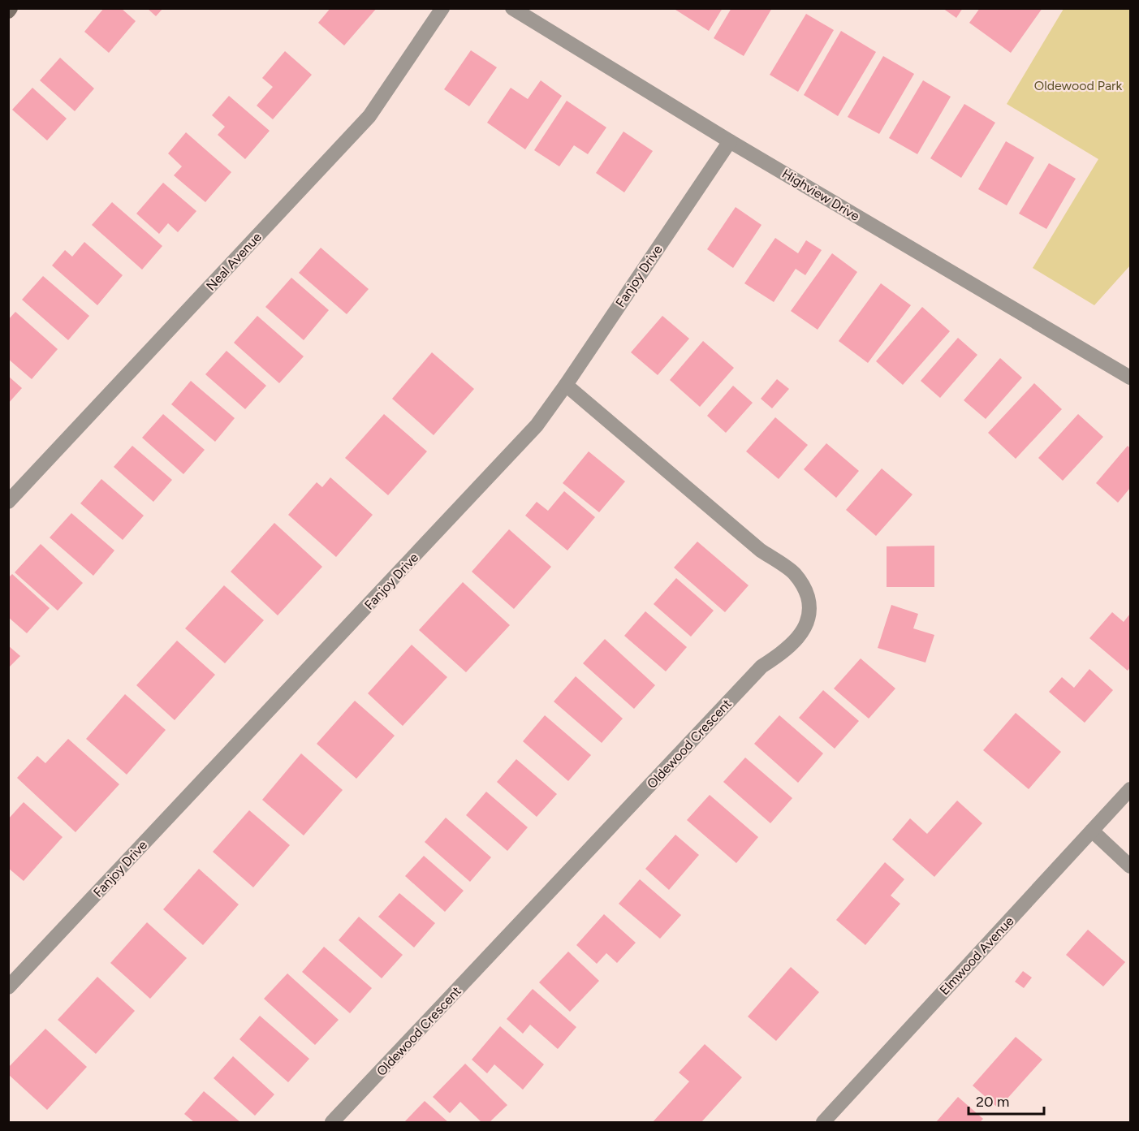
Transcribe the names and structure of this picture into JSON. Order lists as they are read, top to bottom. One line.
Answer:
{"streets":{"street":["Highview Drive","Neal Avenue","Fanjoy Drive","Oldewood Crescent","Elmwood Avenue"]},"crossings":[["Highview Drive","Fanjoy Drive"],["Fanjoy Drive","Oldewood Crescent"]],"parks":["Oldewood Park"],"scale_bar":"20 m"}
